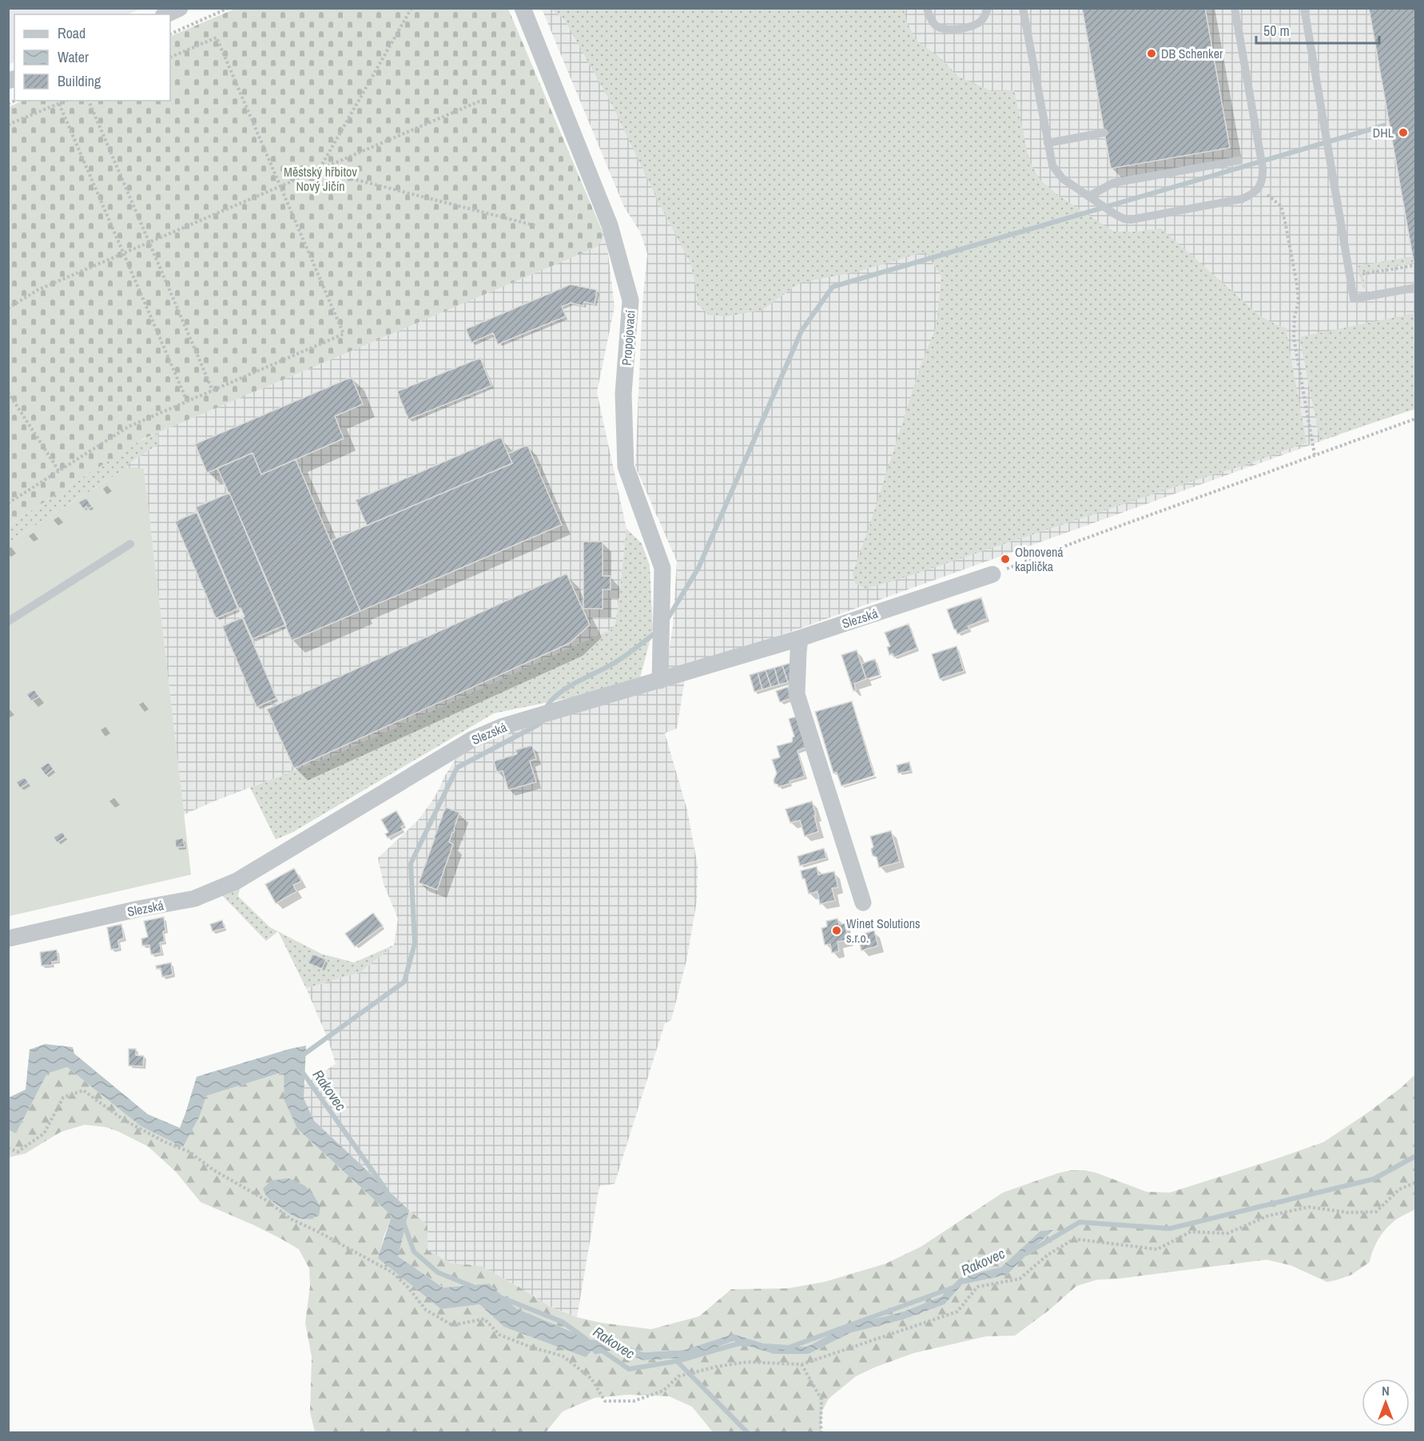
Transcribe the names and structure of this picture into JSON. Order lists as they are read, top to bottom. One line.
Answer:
{"streets":{"street":["Propojovací","Slezská"]},"crossings":[["Propojovací","Slezská"]],"water":["Rakovec"],"parks":["Městský hřbitov Nový Jičín"],"places":["DB Schenker","DHL","Obnovená kaplička","Winet Solutions s.r.o."],"legend":["Road","Water","Building"],"scale_bar":"50 m","north":"top"}
